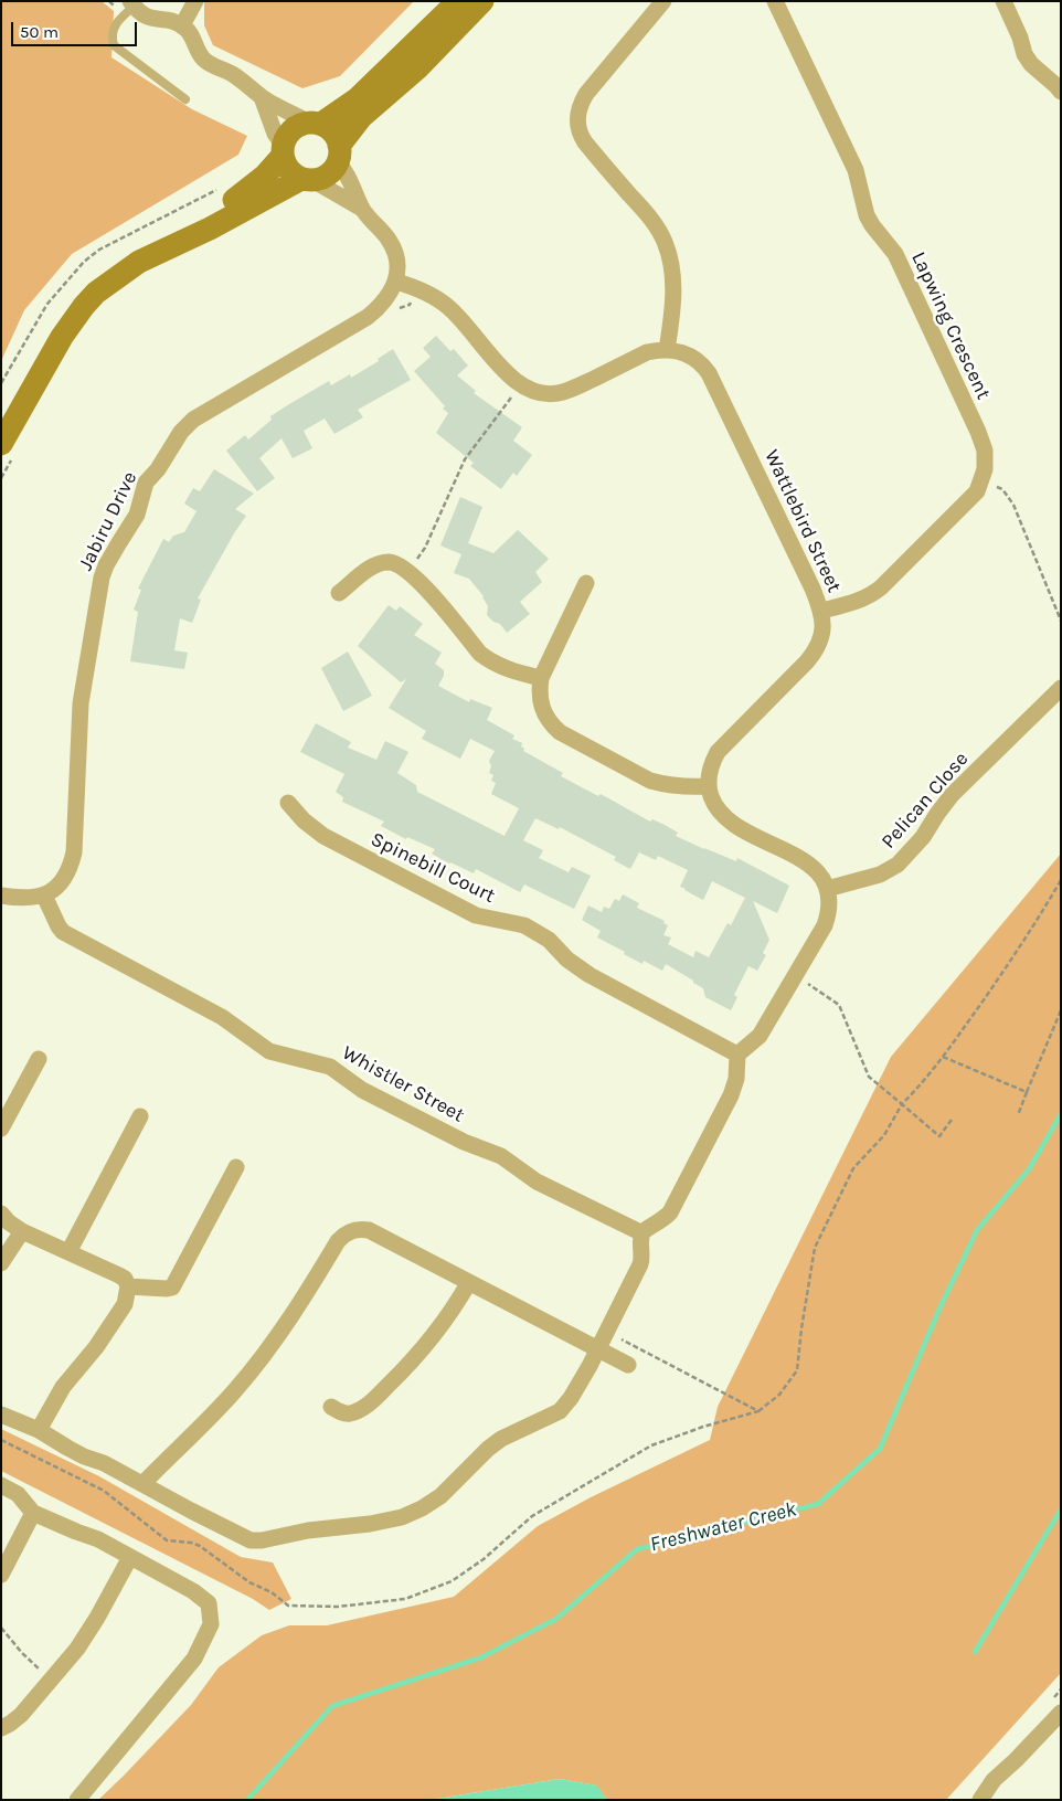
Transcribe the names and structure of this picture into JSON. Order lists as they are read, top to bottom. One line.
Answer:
{"streets":{"street":["Lapwing Crescent","Jabiru Drive","Wattlebird Street","Pelican Close","Spinebill Court","Whistler Street"]},"crossings":[["Lapwing Crescent","Wattlebird Street"],["Jabiru Drive","Wattlebird Street"],["Jabiru Drive","Whistler Street"]],"water":["Freshwater Creek"],"scale_bar":"50 m"}
